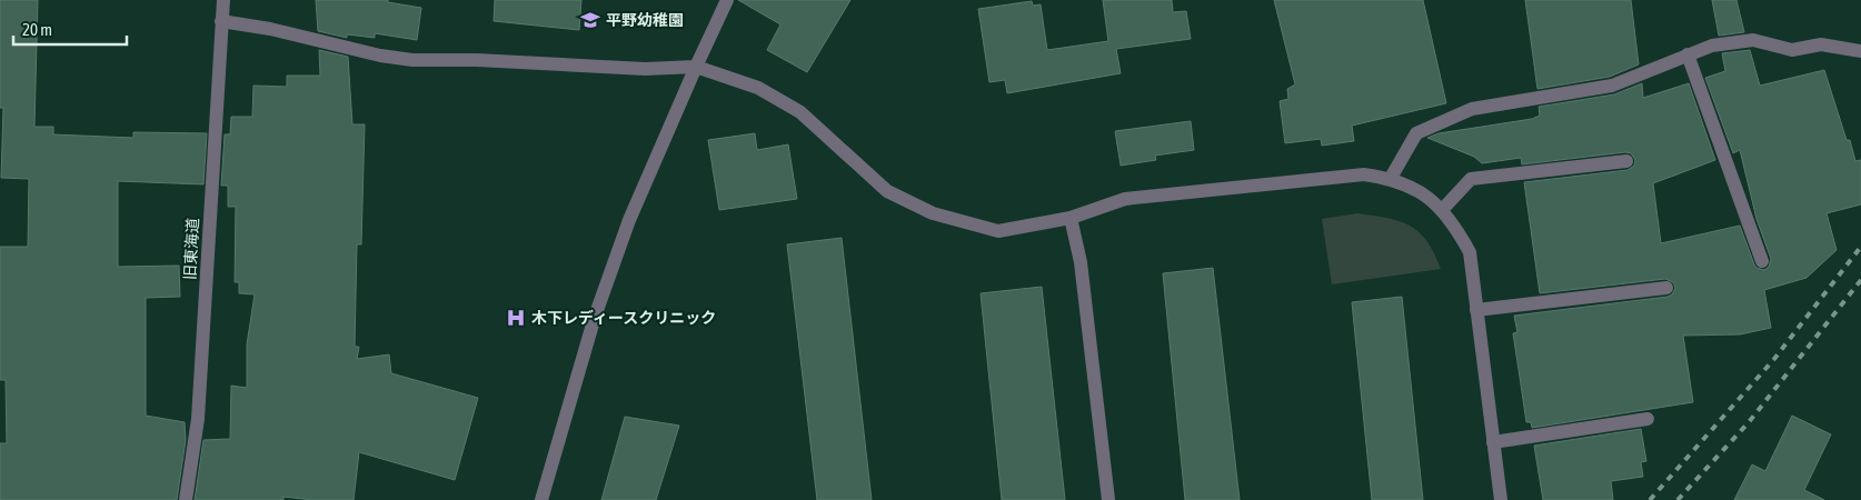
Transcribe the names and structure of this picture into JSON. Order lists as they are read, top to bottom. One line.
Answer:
{"streets":{"street":["旧東海道"]},"places":{"school or university":["平野幼稚園"],"hospital":["木下レディースクリニック"]},"scale_bar":"20 m"}
